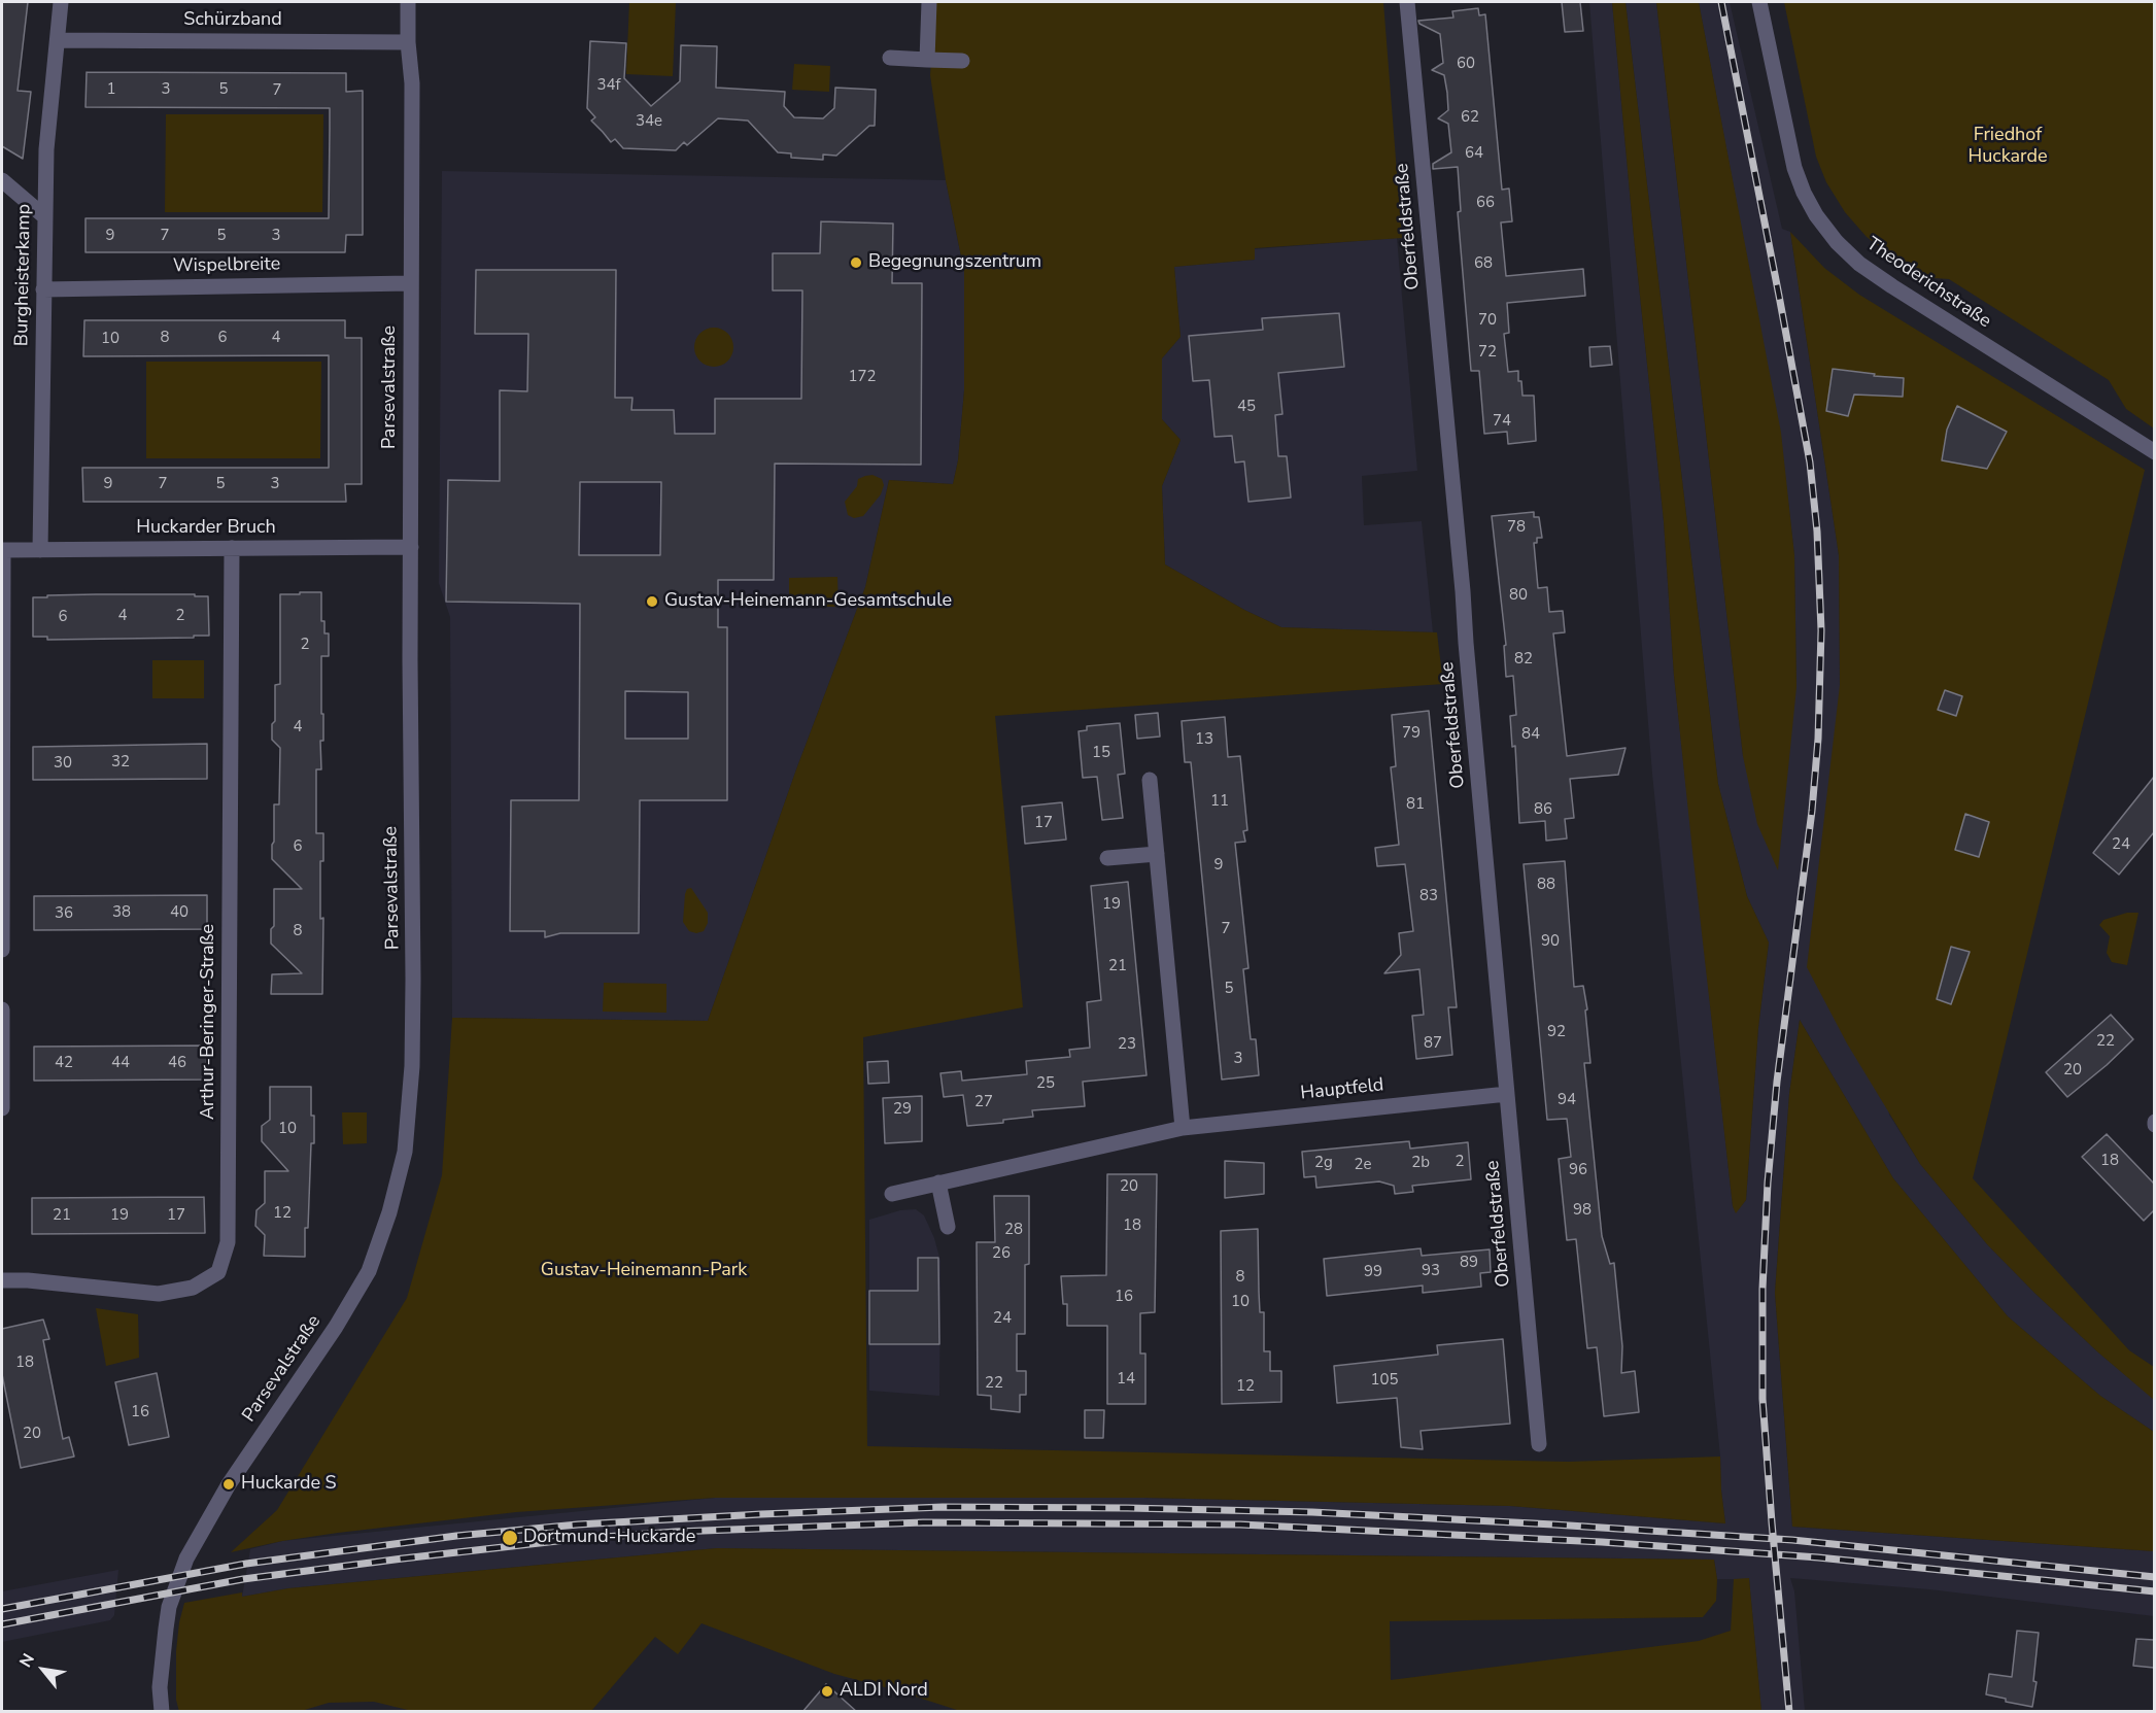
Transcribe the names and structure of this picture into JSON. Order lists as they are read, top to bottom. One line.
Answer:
{"streets":{"street":["Schürzband","Oberfeldstraße","Wispelbreite","Burgheisterkamp","Theoderichstraße","Parsevalstraße","Huckarder Bruch","Arthur-Beringer-Straße","Hauptfeld"]},"crossings":[["Schürzband","Burgheisterkamp"],["Schürzband","Parsevalstraße"],["Oberfeldstraße","Hauptfeld"],["Wispelbreite","Burgheisterkamp"],["Wispelbreite","Parsevalstraße"],["Burgheisterkamp","Huckarder Bruch"],["Parsevalstraße","Huckarder Bruch"],["Huckarder Bruch","Arthur-Beringer-Straße"]],"parks":["Friedhof Huckarde","Gustav-Heinemann-Park"],"places":["Begegnungszentrum","Gustav-Heinemann-Gesamtschule","Huckarde S","Dortmund-Huckarde","ALDI Nord"],"house_numbers":["60","34f","1","3","5","7","62","34e","64","66","9","7","5","3","68","70","8","6","4","10","72","172","45","74","9","7","5","3","78","80","4","2","6","2","82","4","79","84","13","15","32","30","11","81","86","17","24","6","9","88","83","19","38","40","36","7","8","90","21","5","92","22","87","23","3","42","44","46","20","25","94","27","29","10","18","2","2g","2b","2e","96","20","98","12","21","19","17","18","28","26","89","93","99","8","16","10","24","18","14","105","22","12","16","20"],"north":"top left"}
